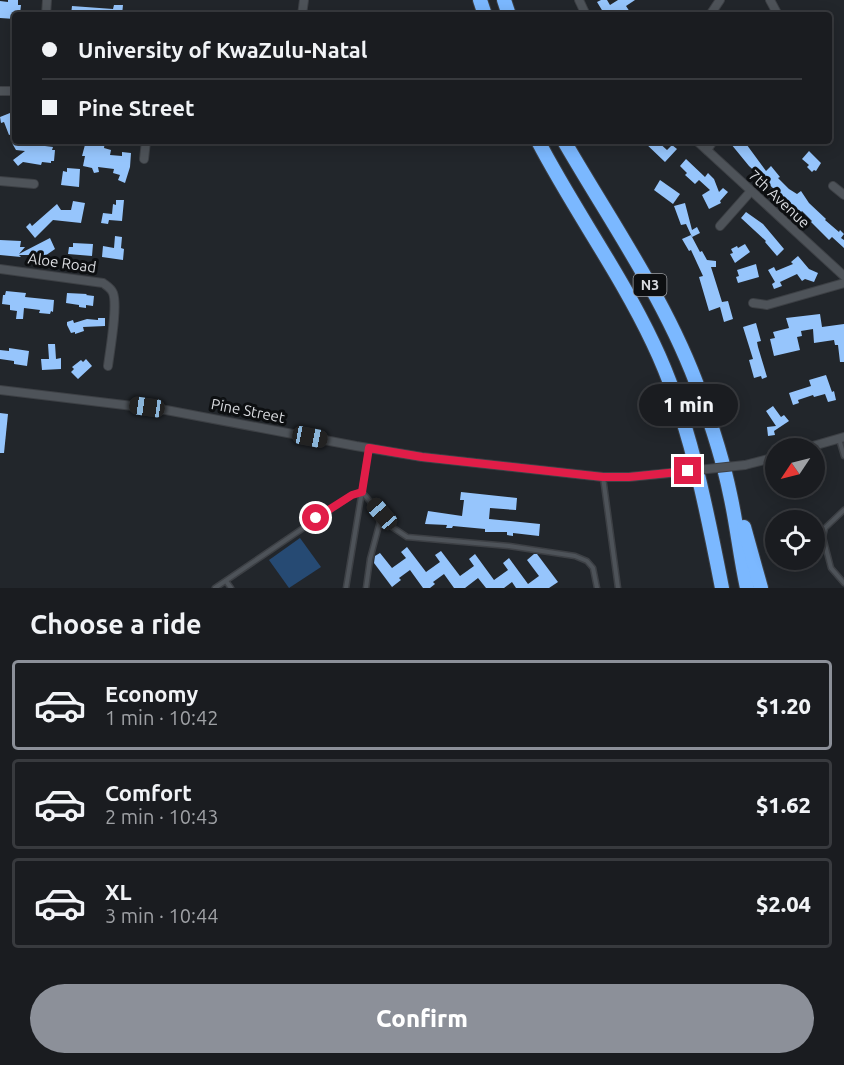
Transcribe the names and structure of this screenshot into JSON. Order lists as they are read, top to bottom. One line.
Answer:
{"streets":{"highway":["N3"],"street":["7th Avenue","Aloe Road","Pine Street"]},"north":"bottom left","page":{"banner":["University of KwaZulu-Natal","Pine Street"],"bubble":"1 min","heading":"Choose a ride","list":[{"name":"Economy","note":"1 min · 10:42","value":"$1.20"},{"name":"Comfort","note":"2 min · 10:43","value":"$1.62"},{"name":"XL","note":"3 min · 10:44","value":"$2.04"}],"buttons":"Confirm"}}
